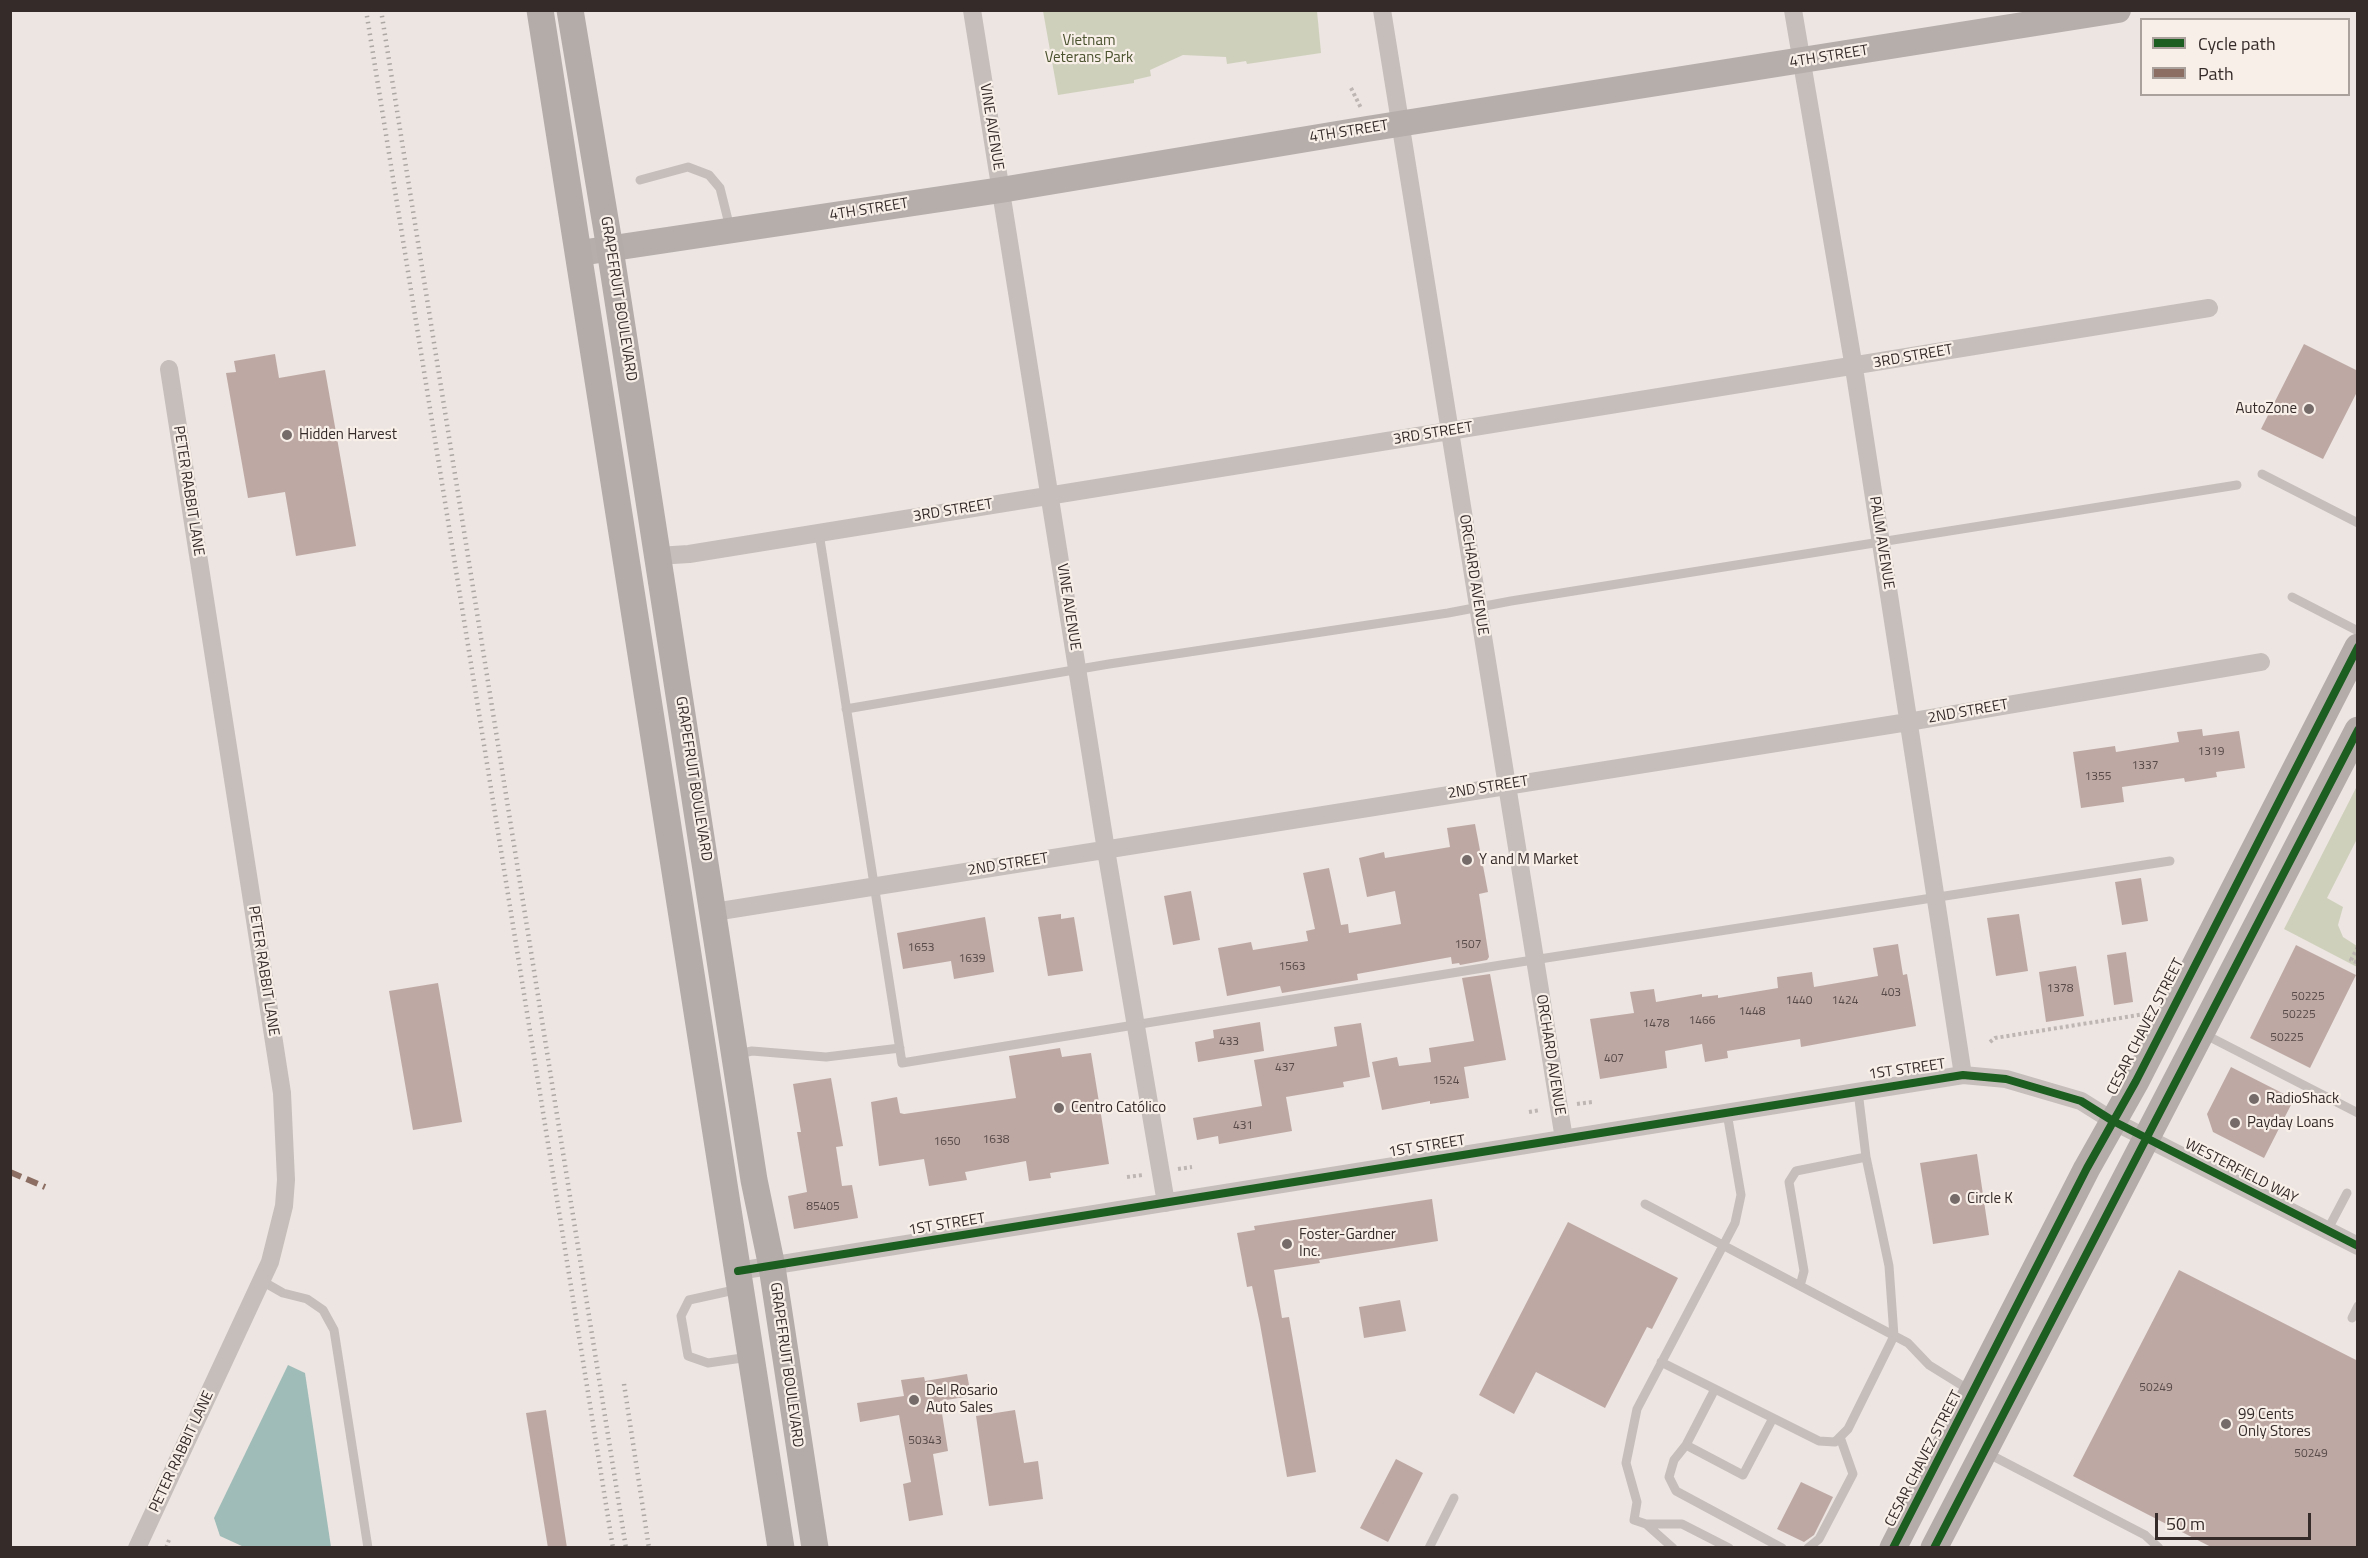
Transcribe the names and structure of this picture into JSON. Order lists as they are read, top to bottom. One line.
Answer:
{"streets":{"main road":["GRAPEFRUIT BOULEVARD","CESAR CHAVEZ STREET"],"street":["4TH STREET","VINE AVENUE","3RD STREET","PETER RABBIT LANE","PALM AVENUE","ORCHARD AVENUE","2ND STREET","1ST STREET","WESTERFIELD WAY"]},"crossings":[["4TH STREET","VINE AVENUE"],["4TH STREET","GRAPEFRUIT BOULEVARD"],["4TH STREET","PALM AVENUE"],["4TH STREET","ORCHARD AVENUE"],["VINE AVENUE","3RD STREET"],["VINE AVENUE","2ND STREET"],["VINE AVENUE","1ST STREET"],["GRAPEFRUIT BOULEVARD","3RD STREET"],["GRAPEFRUIT BOULEVARD","2ND STREET"],["GRAPEFRUIT BOULEVARD","1ST STREET"],["3RD STREET","PALM AVENUE"],["3RD STREET","ORCHARD AVENUE"],["PALM AVENUE","2ND STREET"],["PALM AVENUE","1ST STREET"],["ORCHARD AVENUE","2ND STREET"],["ORCHARD AVENUE","1ST STREET"],["CESAR CHAVEZ STREET","1ST STREET"],["CESAR CHAVEZ STREET","WESTERFIELD WAY"],["1ST STREET","WESTERFIELD WAY"]],"parks":["Vietnam Veterans Park"],"places":["AutoZone","Hidden Harvest","Y and M Market","RadioShack","Centro Católico","Payday Loans","Circle K","Foster-Gardner Inc.","Del Rosario Auto Sales","99 Cents Only Stores"],"house_numbers":["1319","1337","1355","1507","1653","1639","1563","1378","403","50225","1440","1424","1448","50225","1466","1478","50225","433","407","437","1524","431","1638","1650","85405","50249","50343","50249"],"legend":["Cycle path","Path"],"scale_bar":"50 m"}
